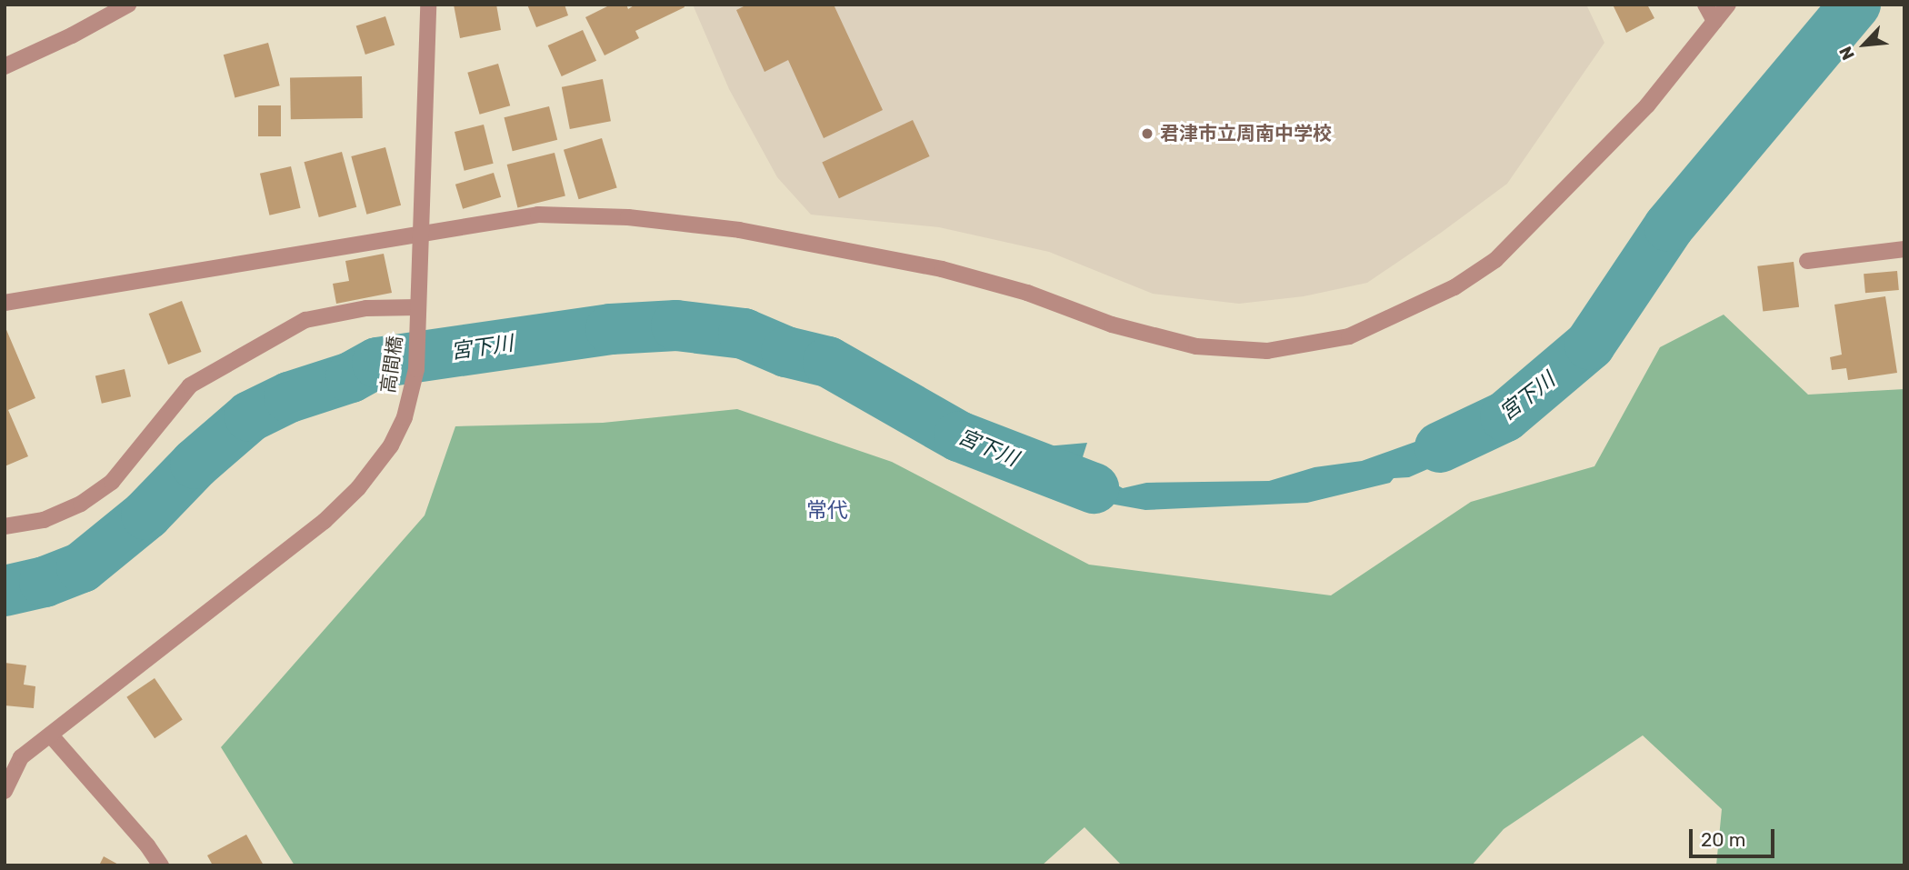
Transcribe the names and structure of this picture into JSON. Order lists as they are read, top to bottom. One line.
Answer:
{"streets":{"street":["高間橋"]},"districts":["常代"],"water":["宮下川"],"places":["君津市立周南中学校"],"scale_bar":"20 m","north":"bottom left"}
